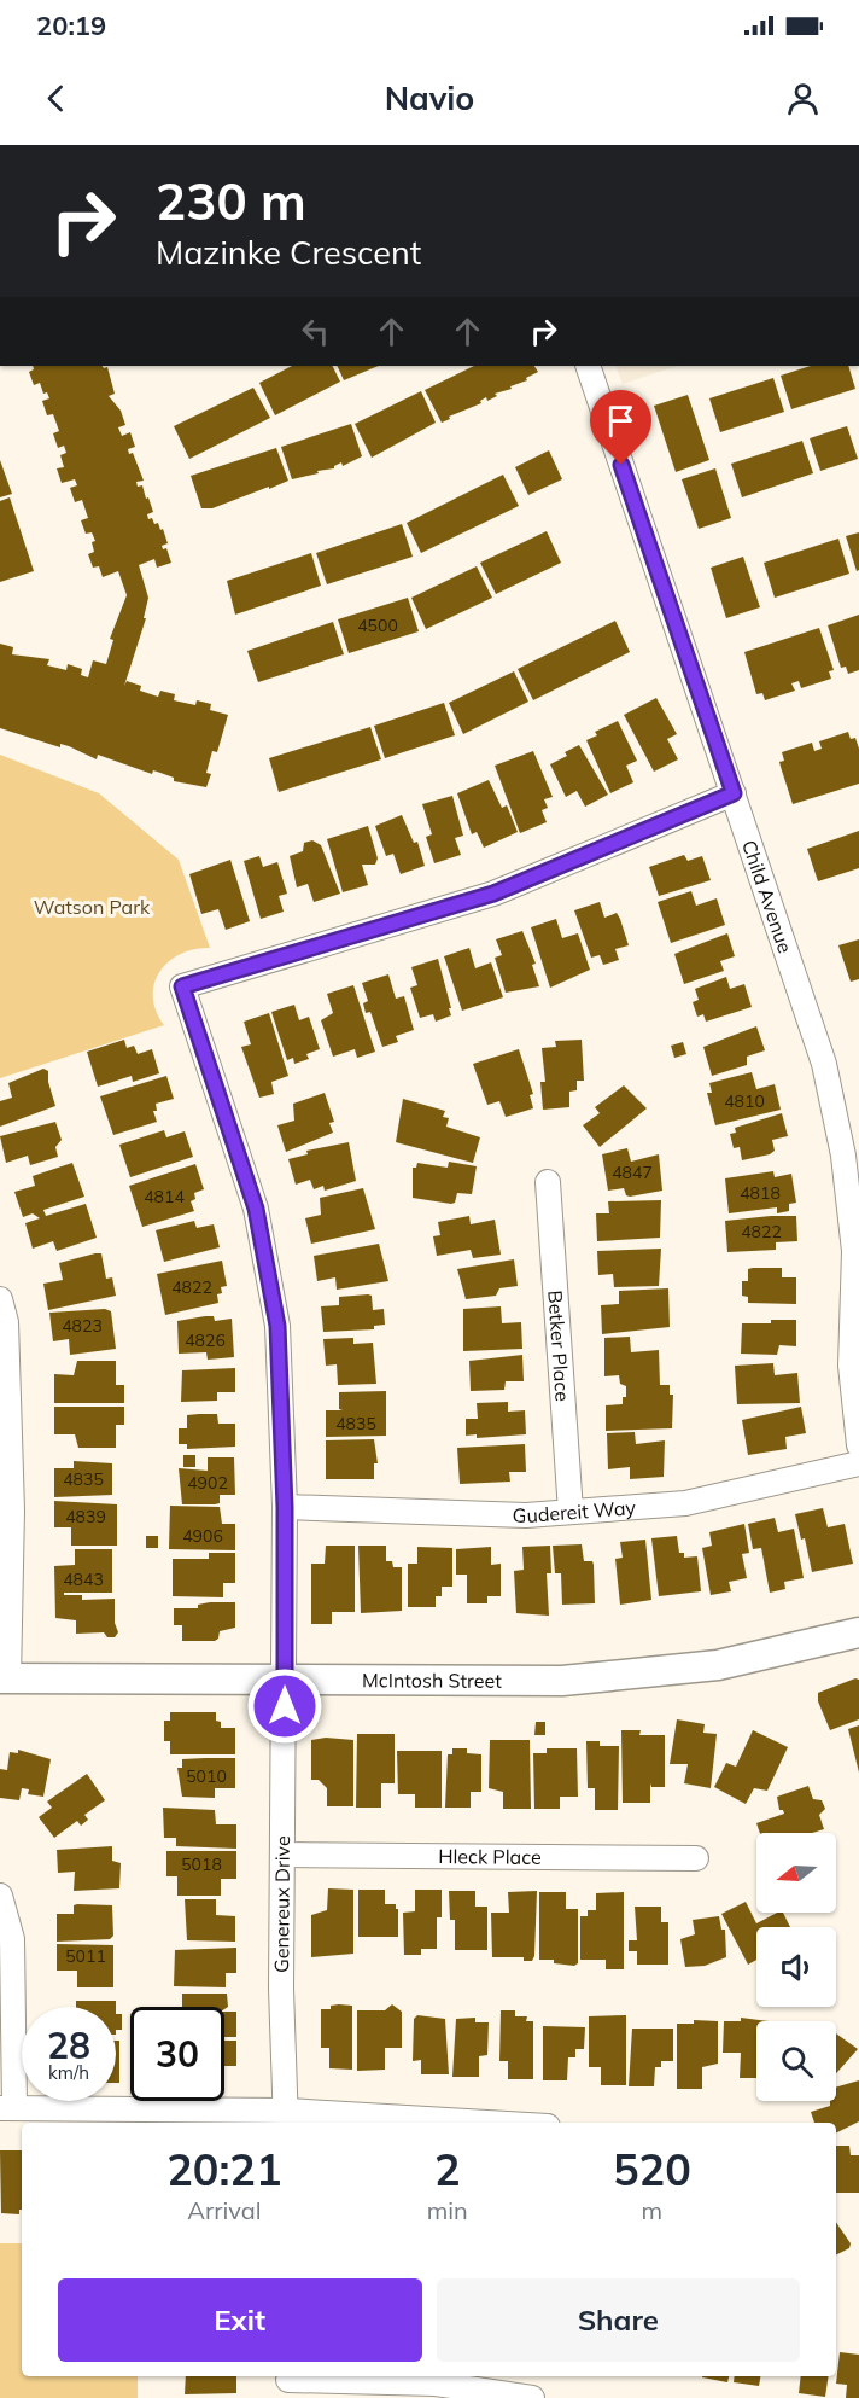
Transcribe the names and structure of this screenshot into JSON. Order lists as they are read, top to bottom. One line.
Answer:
{"streets":{"street":["Child Avenue","Betker Place","Gudereit Way","McIntosh Street","Hleck Place","Genereux Drive"]},"crossings":[["Child Avenue","Genereux Drive"],["Betker Place","Gudereit Way"],["Gudereit Way","Genereux Drive"],["McIntosh Street","Genereux Drive"],["Hleck Place","Genereux Drive"]],"parks":["Watson Park"],"house_numbers":["4500","4810","4847","4818","4814","4822","4822","4823","4826","4835","4835","4902","4839","4906","4843","5010","5018","5011"],"north":"left","page":{"status":"20:19","header":"Navio","turn":["230 m","Mazinke Crescent"],"speed":"28 km/h","limit":"30","eta":["20:21","Arrival","2","min","520","m"],"buttons":["Exit","Share"]}}
